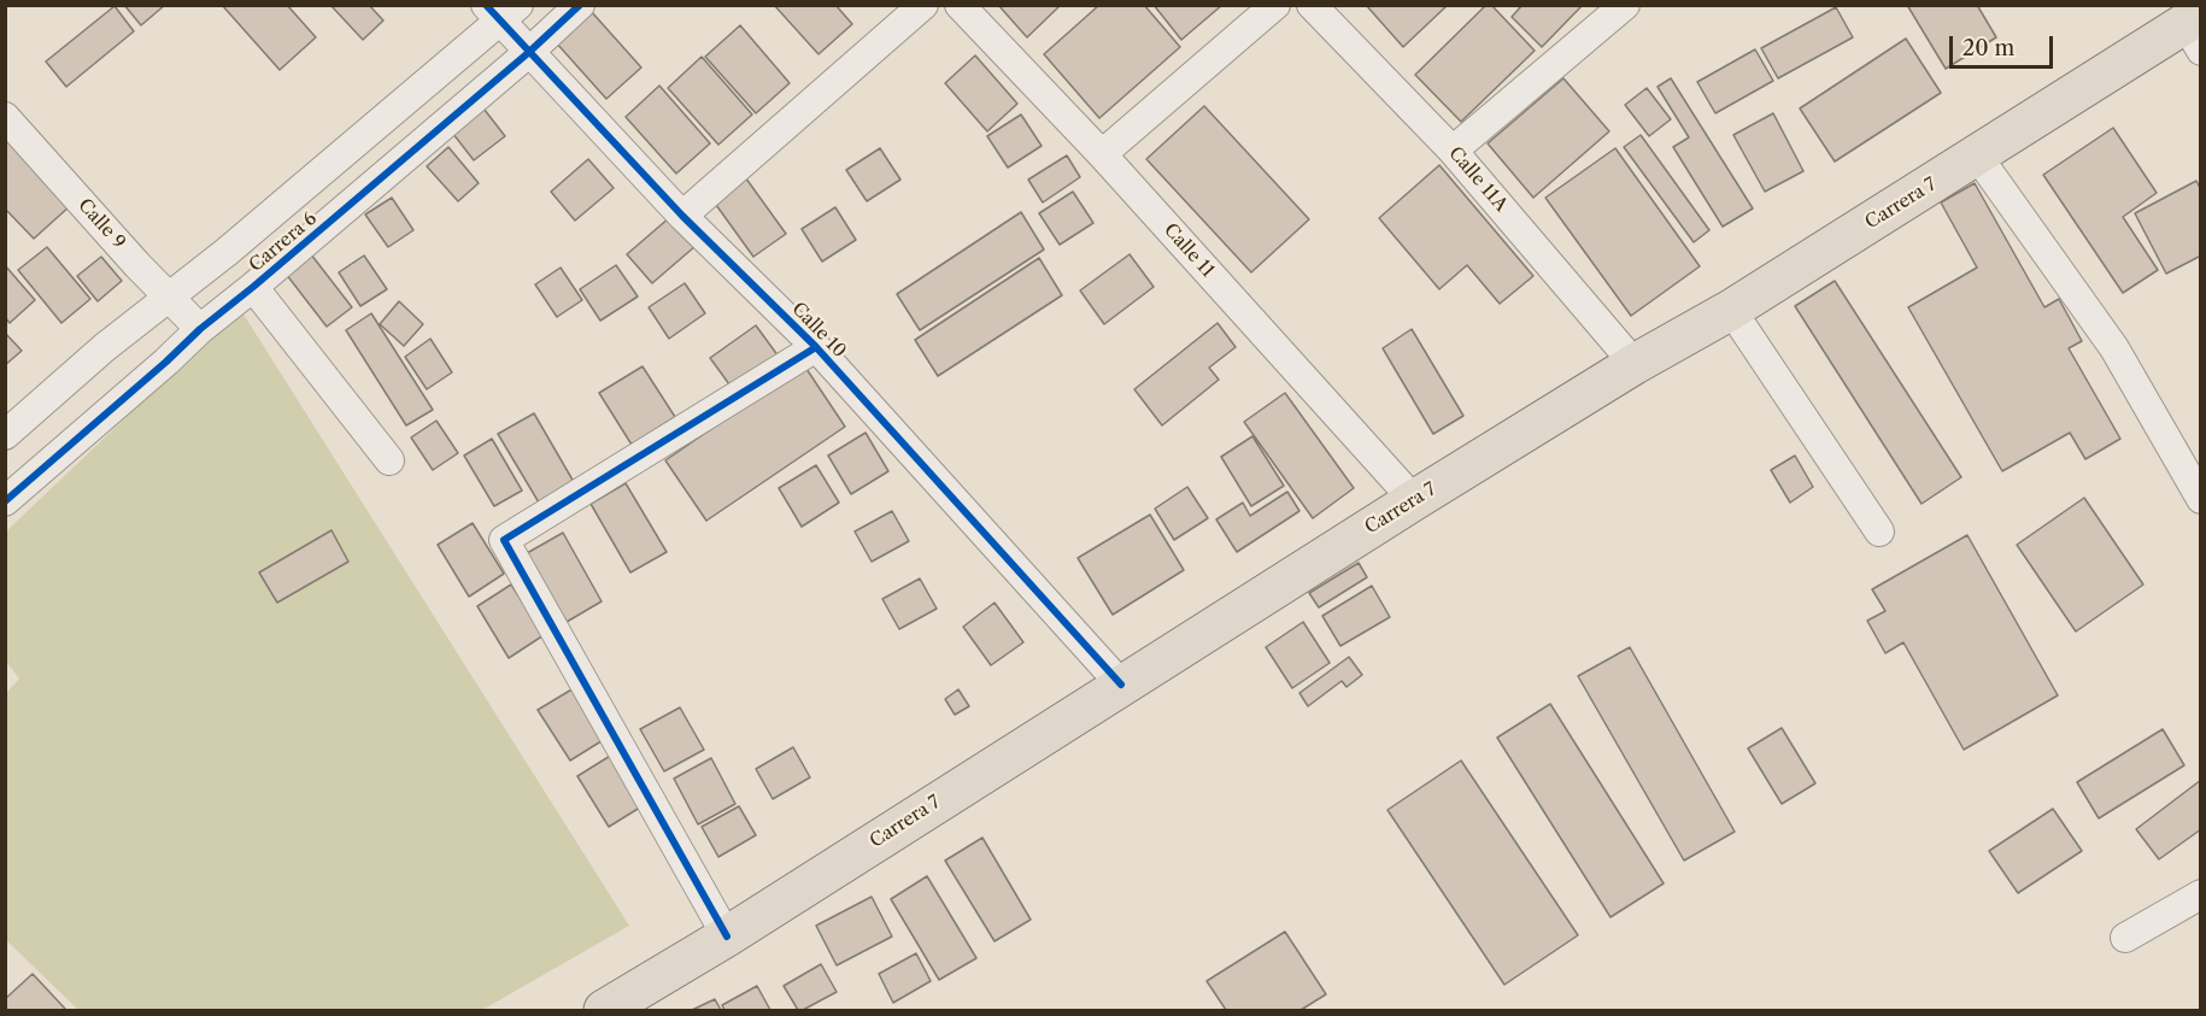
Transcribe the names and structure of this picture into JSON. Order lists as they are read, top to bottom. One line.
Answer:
{"streets":{"main road":["Carrera 7"],"street":["Calle 11A","Calle 9","Carrera 6","Calle 11","Calle 10"]},"crossings":[["Calle 11A","Carrera 7"],["Carrera 7","Calle 11"],["Carrera 7","Calle 10"],["Calle 9","Carrera 6"],["Carrera 6","Calle 10"]],"scale_bar":"20 m"}
